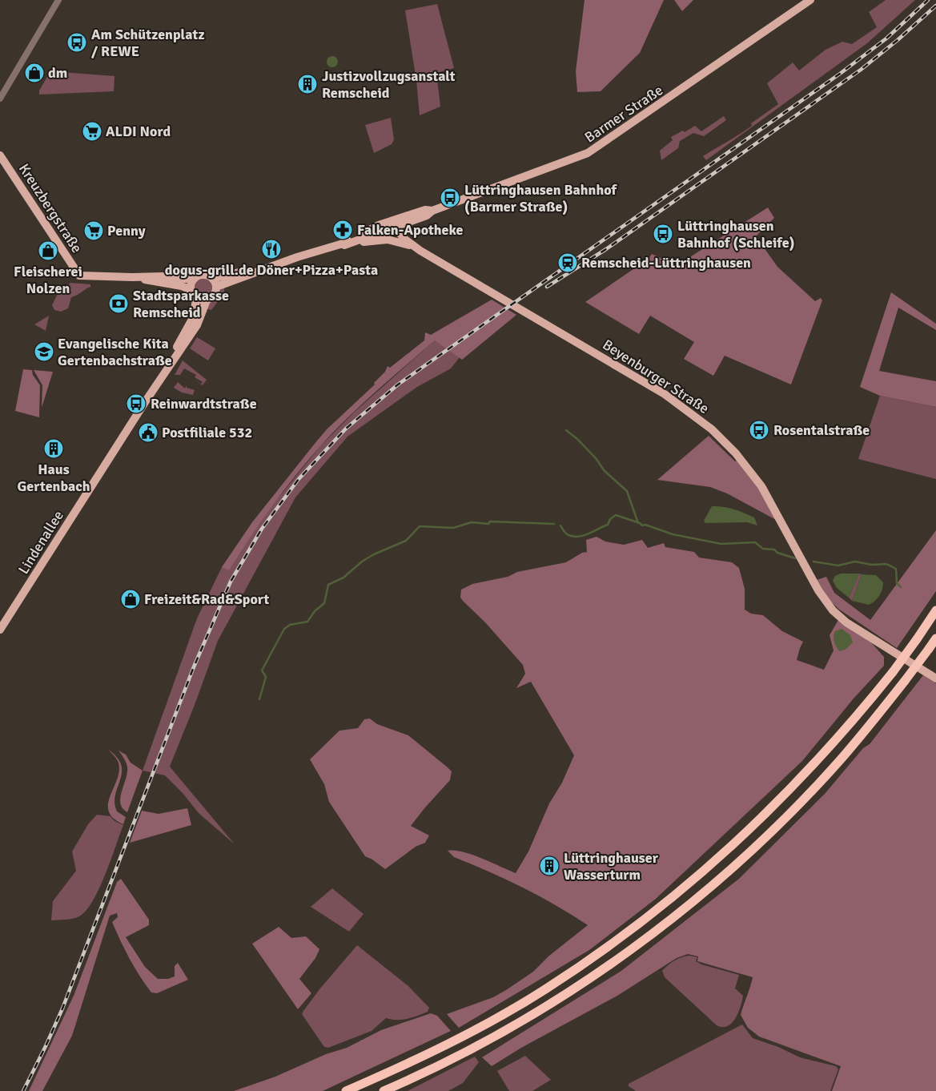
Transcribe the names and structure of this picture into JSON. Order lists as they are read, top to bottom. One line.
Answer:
{"streets":{"main road":["Barmer Straße","Kreuzbergstraße","Beyenburger Straße","Lindenallee"]},"crossings":[["Barmer Straße","Lindenallee"]],"places":{"bus stop":["Am Schützenplatz / REWE","Lüttringhausen Bahnhof (Barmer Straße)","Lüttringhausen Bahnhof (Schleife)","Reinwardtstraße","Rosentalstraße"],"shop":["dm","Fleischerei Nolzen","Freizeit&Rad&Sport"],"building":["Justizvollzugsanstalt Remscheid","Haus Gertenbach","Lüttringhauser Wasserturm"],"supermarket":["ALDI Nord","Penny"],"pharmacy":["Falken-Apotheke"],"restaurant":["dogus-grill.de Döner+Pizza+Pasta"],"station":["Remscheid-Lüttringhausen"],"bank":["Stadtsparkasse Remscheid"],"school or university":["Evangelische Kita Gertenbachstraße"],"public building":["Postfiliale 532"]}}
